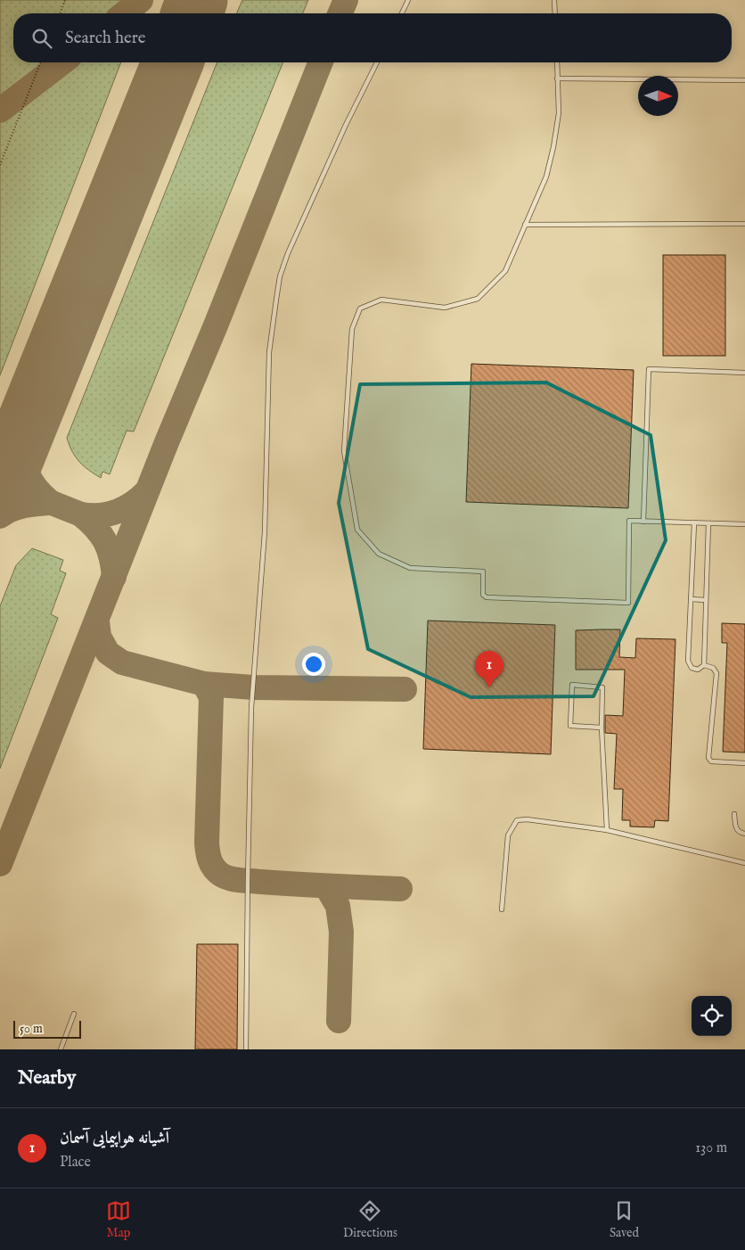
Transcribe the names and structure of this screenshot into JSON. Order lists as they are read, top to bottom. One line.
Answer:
{"scale_bar":"50 m","north":"right","page":{"search":"Search here","pins":"1","scale":"50 m","heading":"Nearby","list":[{"mark":"1","name":"آشیانه هواپیمایی آسمان","note":"Place","value":"130 m"}],"nav":["Map","Directions","Saved"]}}
